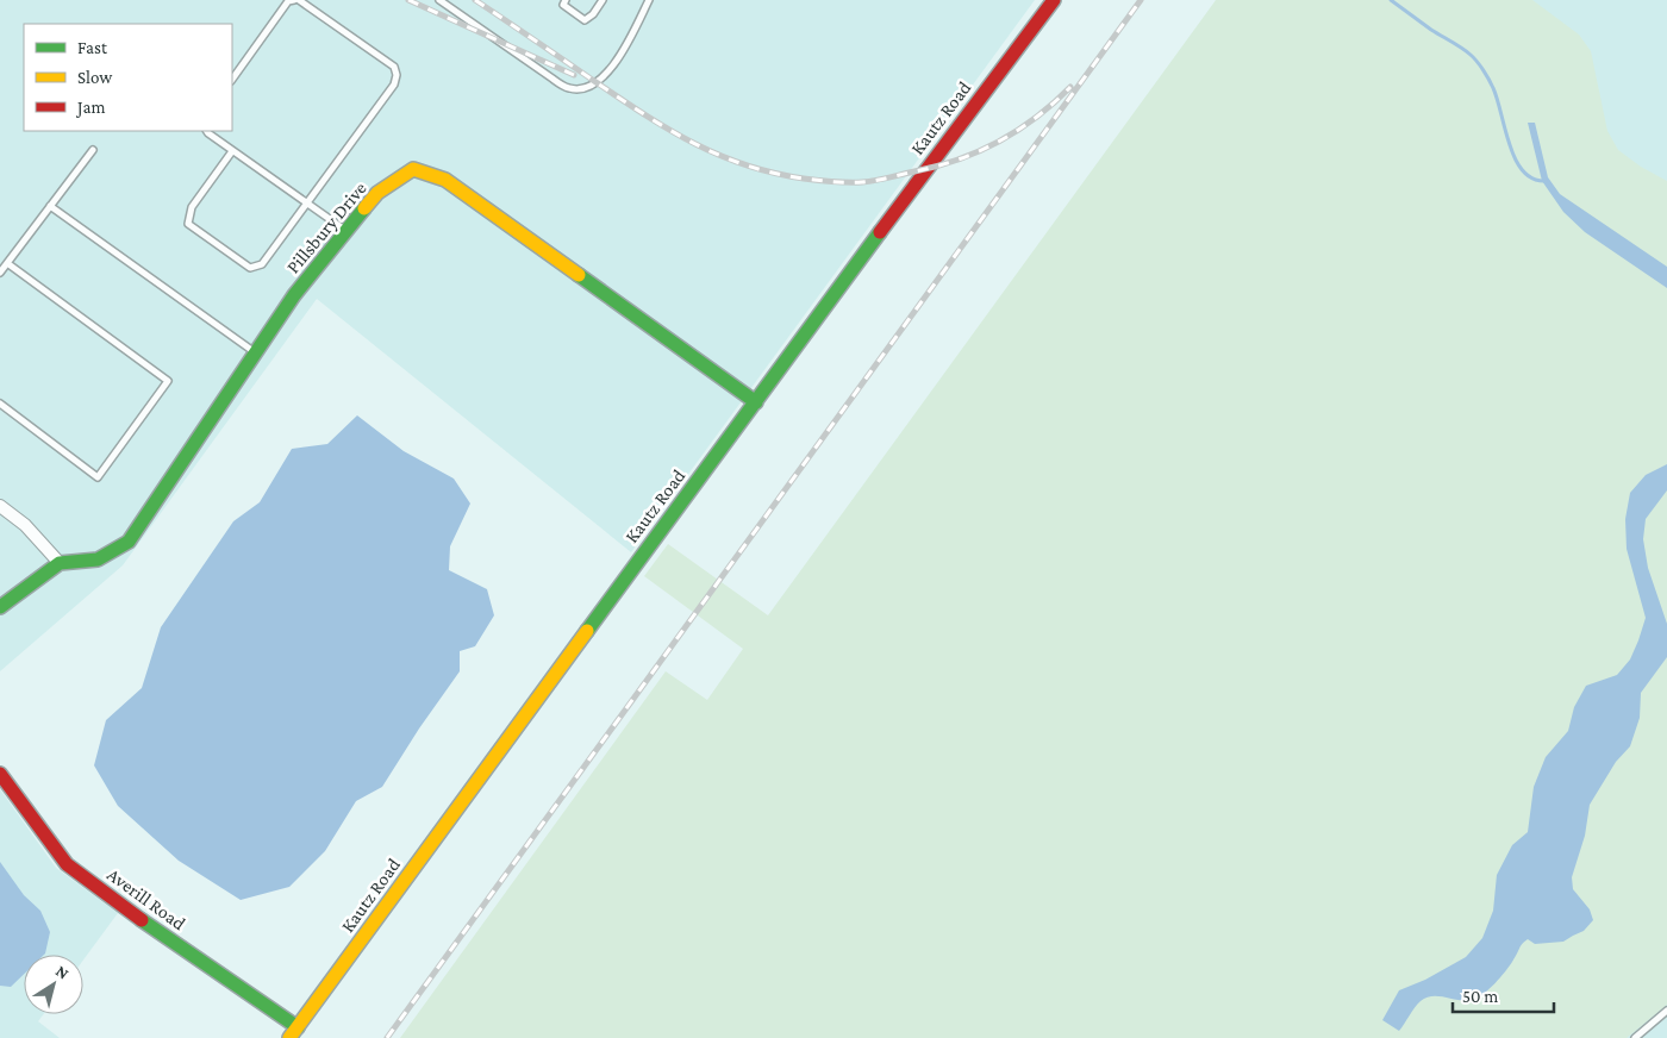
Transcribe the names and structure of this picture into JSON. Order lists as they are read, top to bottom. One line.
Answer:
{"streets":{"street":["Kautz Road","Pillsbury Drive","Averill Road"]},"crossings":[["Kautz Road","Pillsbury Drive"],["Kautz Road","Averill Road"]],"legend":["Fast","Slow","Jam"],"scale_bar":"50 m","north":"top right"}
